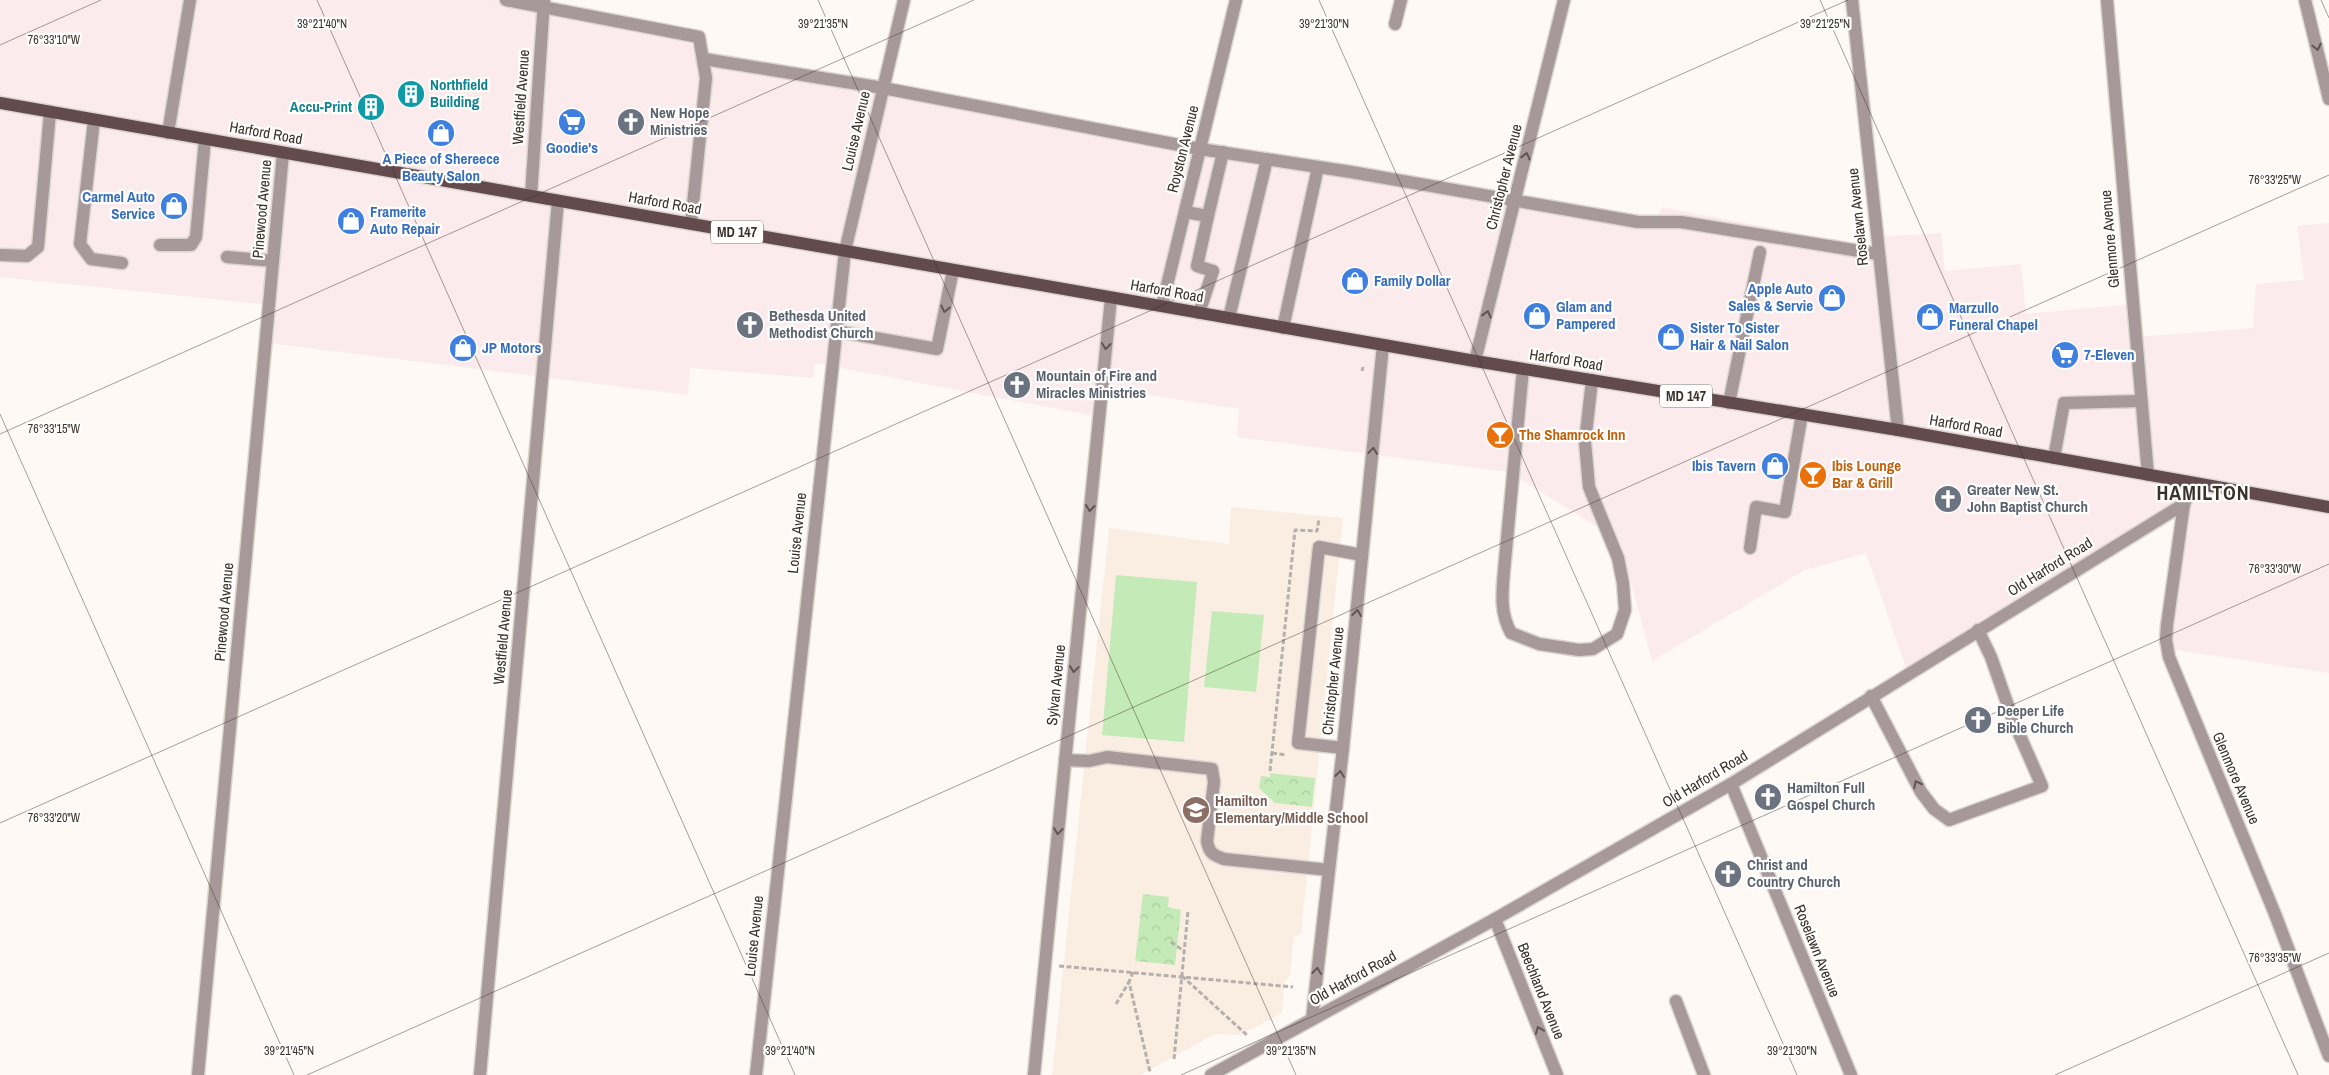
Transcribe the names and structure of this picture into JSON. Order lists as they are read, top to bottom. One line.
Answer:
{"streets":{"main road":["Harford Road","MD 147"],"street":["Westfield Avenue","Louise Avenue","Royston Avenue","Christopher Avenue","Pinewood Avenue","Roselawn Avenue","Glenmore Avenue","Old Harford Road","Sylvan Avenue","Beechland Avenue"]},"crossings":[["Westfield Avenue","Harford Road"],["Louise Avenue","Harford Road"],["Harford Road","Royston Avenue"],["Harford Road","Christopher Avenue"],["Harford Road","Pinewood Avenue"],["Harford Road","Roselawn Avenue"],["Harford Road","Glenmore Avenue"],["Harford Road","Sylvan Avenue"],["Christopher Avenue","Old Harford Road"],["Roselawn Avenue","Old Harford Road"],["Glenmore Avenue","Old Harford Road"],["Old Harford Road","Beechland Avenue"]],"one_way":["Christopher Avenue","Sylvan Avenue","Beechland Avenue"],"districts":["HAMILTON"],"places":{"building":["Northfield Building","Accu-Print"],"supermarket":["Goodie's","7-Eleven"],"church":["New Hope Ministries","Bethesda United Methodist Church","Mountain of Fire and Miracles Ministries","Greater New St. John Baptist Church","Deeper Life Bible Church","Hamilton Full Gospel Church","Christ and Country Church"],"shop":["A Piece of Shereece Beauty Salon","Carmel Auto Service","Framerite Auto Repair","Family Dollar","Apple Auto Sales & Servie","Glam and Pampered","Marzullo Funeral Chapel","Sister To Sister Hair & Nail Salon","JP Motors","Ibis Tavern"],"bar":["The Shamrock Inn","Ibis Lounge Bar & Grill"],"school or university":["Hamilton Elementary/Middle School"]},"coordinates":["39°21'25\"N","39°21'40\"N","39°21'35\"N","39°21'30\"N","76°33'10\"W","76°33'25\"W","76°33'15\"W","76°33'30\"W","76°33'20\"W","76°33'35\"W","39°21'45\"N"]}
